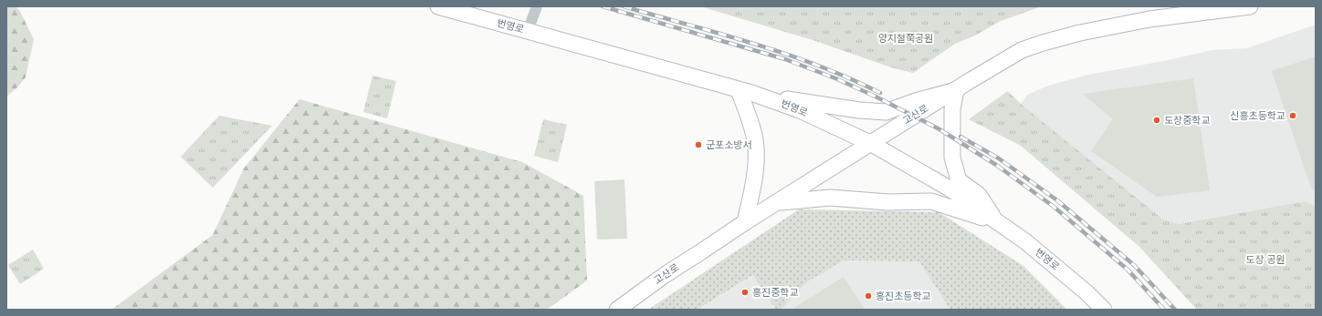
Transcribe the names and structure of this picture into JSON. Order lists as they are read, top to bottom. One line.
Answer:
{"streets":{"street":["번영로","고산로"]},"crossings":[["번영로","고산로"]],"parks":["양지철쭉공원","도장 공원"],"places":["신흥초등학교","도장중학교","군포소방서","흥진중학교","흥진초등학교"]}
